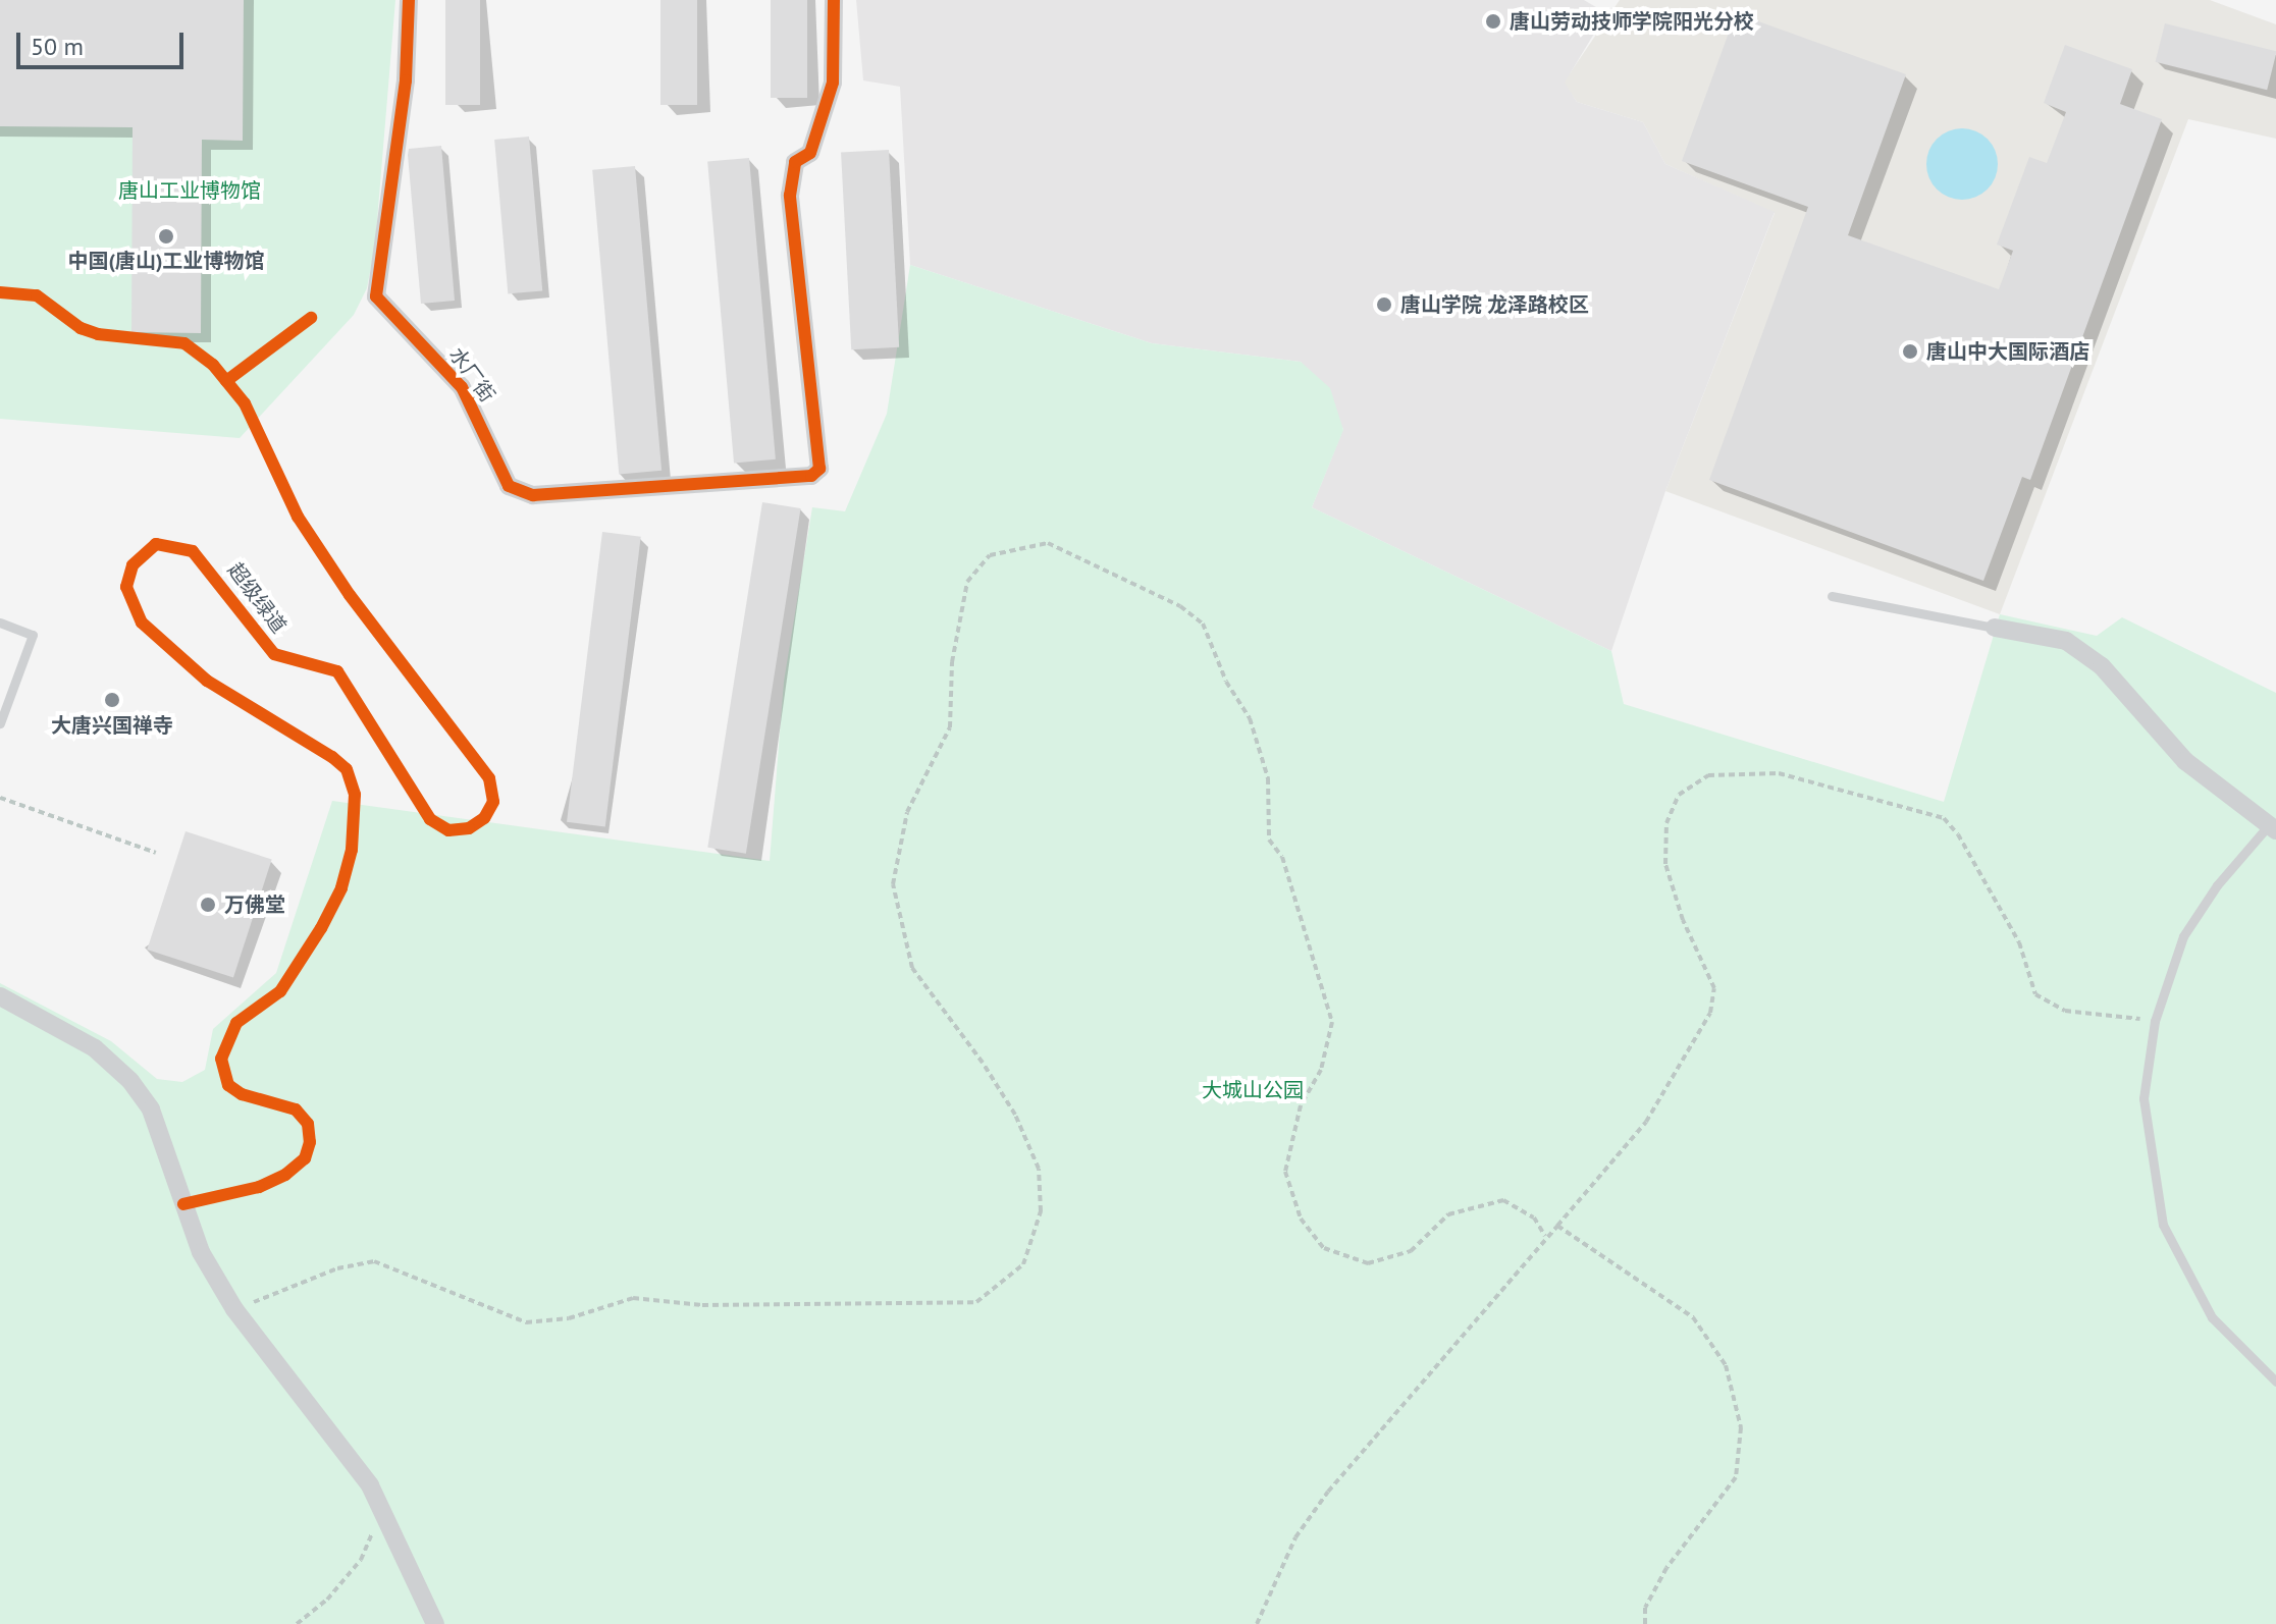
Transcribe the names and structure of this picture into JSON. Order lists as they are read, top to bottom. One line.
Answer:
{"streets":{"street":["水厂街"],"cycle path":["超级绿道"]},"parks":["唐山工业博物馆","大城山公园"],"places":["唐山劳动技师学院阳光分校","中国(唐山)工业博物馆","唐山学院 龙泽路校区","唐山中大国际酒店","大唐兴国禅寺","万佛堂"],"scale_bar":"50 m"}
